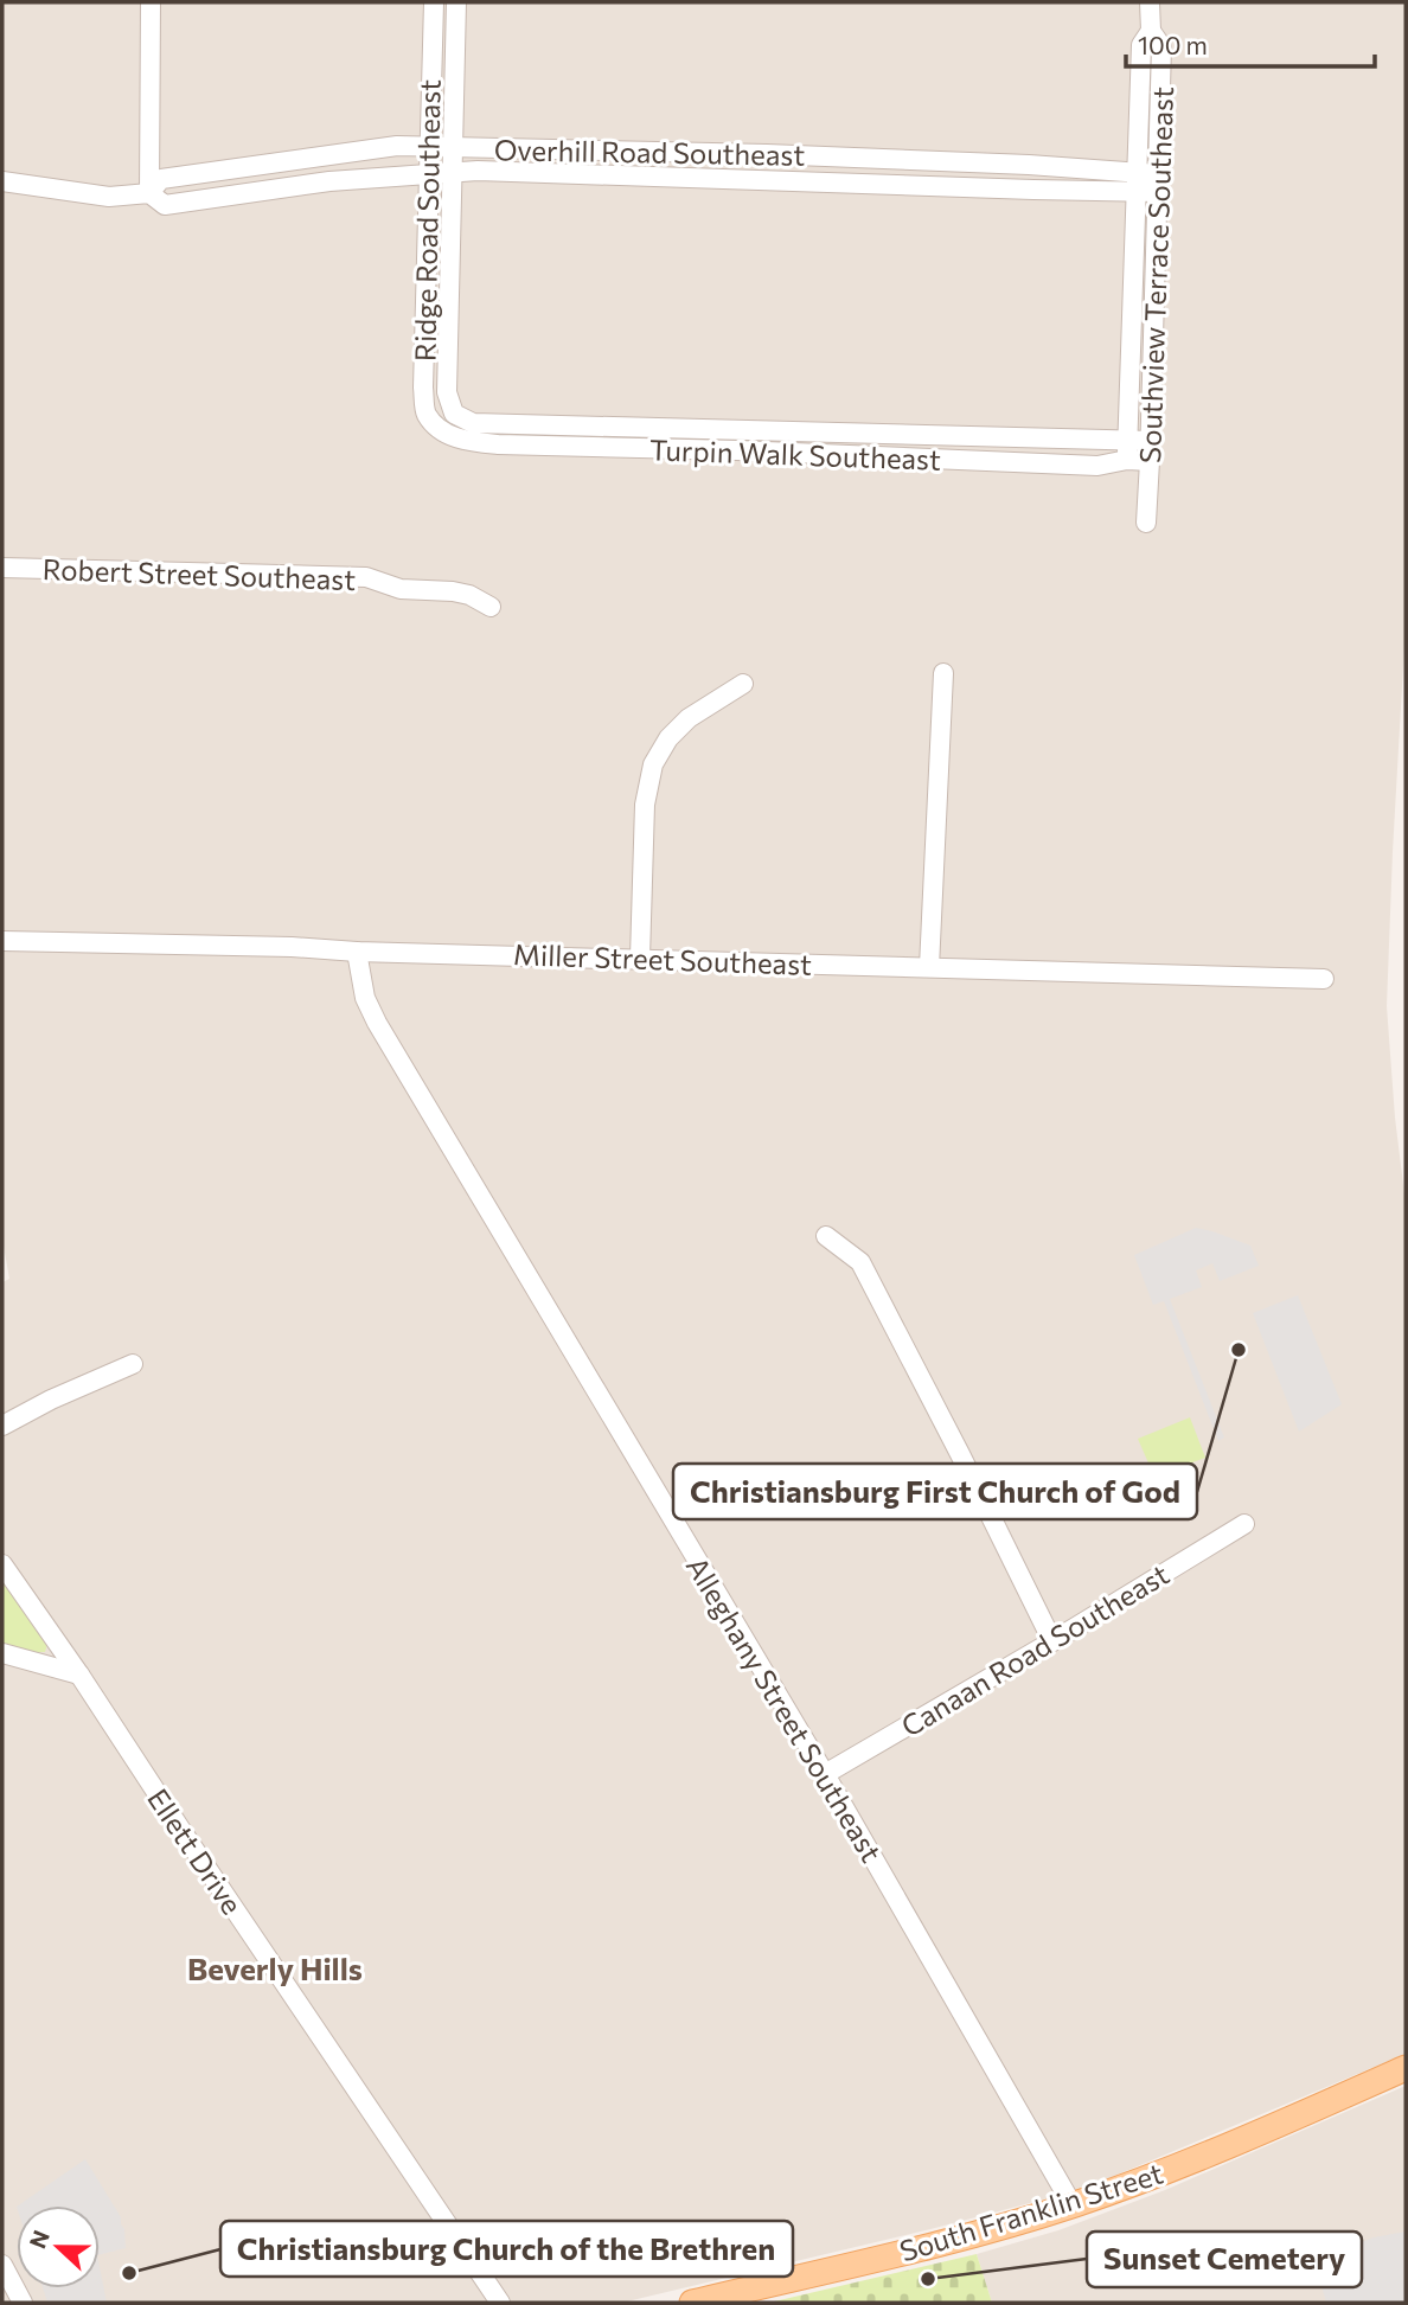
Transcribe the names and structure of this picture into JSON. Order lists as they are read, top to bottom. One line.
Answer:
{"streets":{"main road":["South Franklin Street"],"street":["Overhill Road Southeast","Ridge Road Southeast","Southview Terrace Southeast","Turpin Walk Southeast","Robert Street Southeast","Miller Street Southeast","Canaan Road Southeast","Alleghany Street Southeast","Ellett Drive"]},"crossings":[["Overhill Road Southeast","Ridge Road Southeast"],["Overhill Road Southeast","Southview Terrace Southeast"],["Ridge Road Southeast","Turpin Walk Southeast"],["Southview Terrace Southeast","Turpin Walk Southeast"],["Miller Street Southeast","Alleghany Street Southeast"],["Canaan Road Southeast","Alleghany Street Southeast"],["Alleghany Street Southeast","South Franklin Street"]],"districts":["Beverly Hills"],"places":["Christiansburg First Church of God","Christiansburg Church of the Brethren","Sunset Cemetery"],"scale_bar":"100 m","north":"left"}
